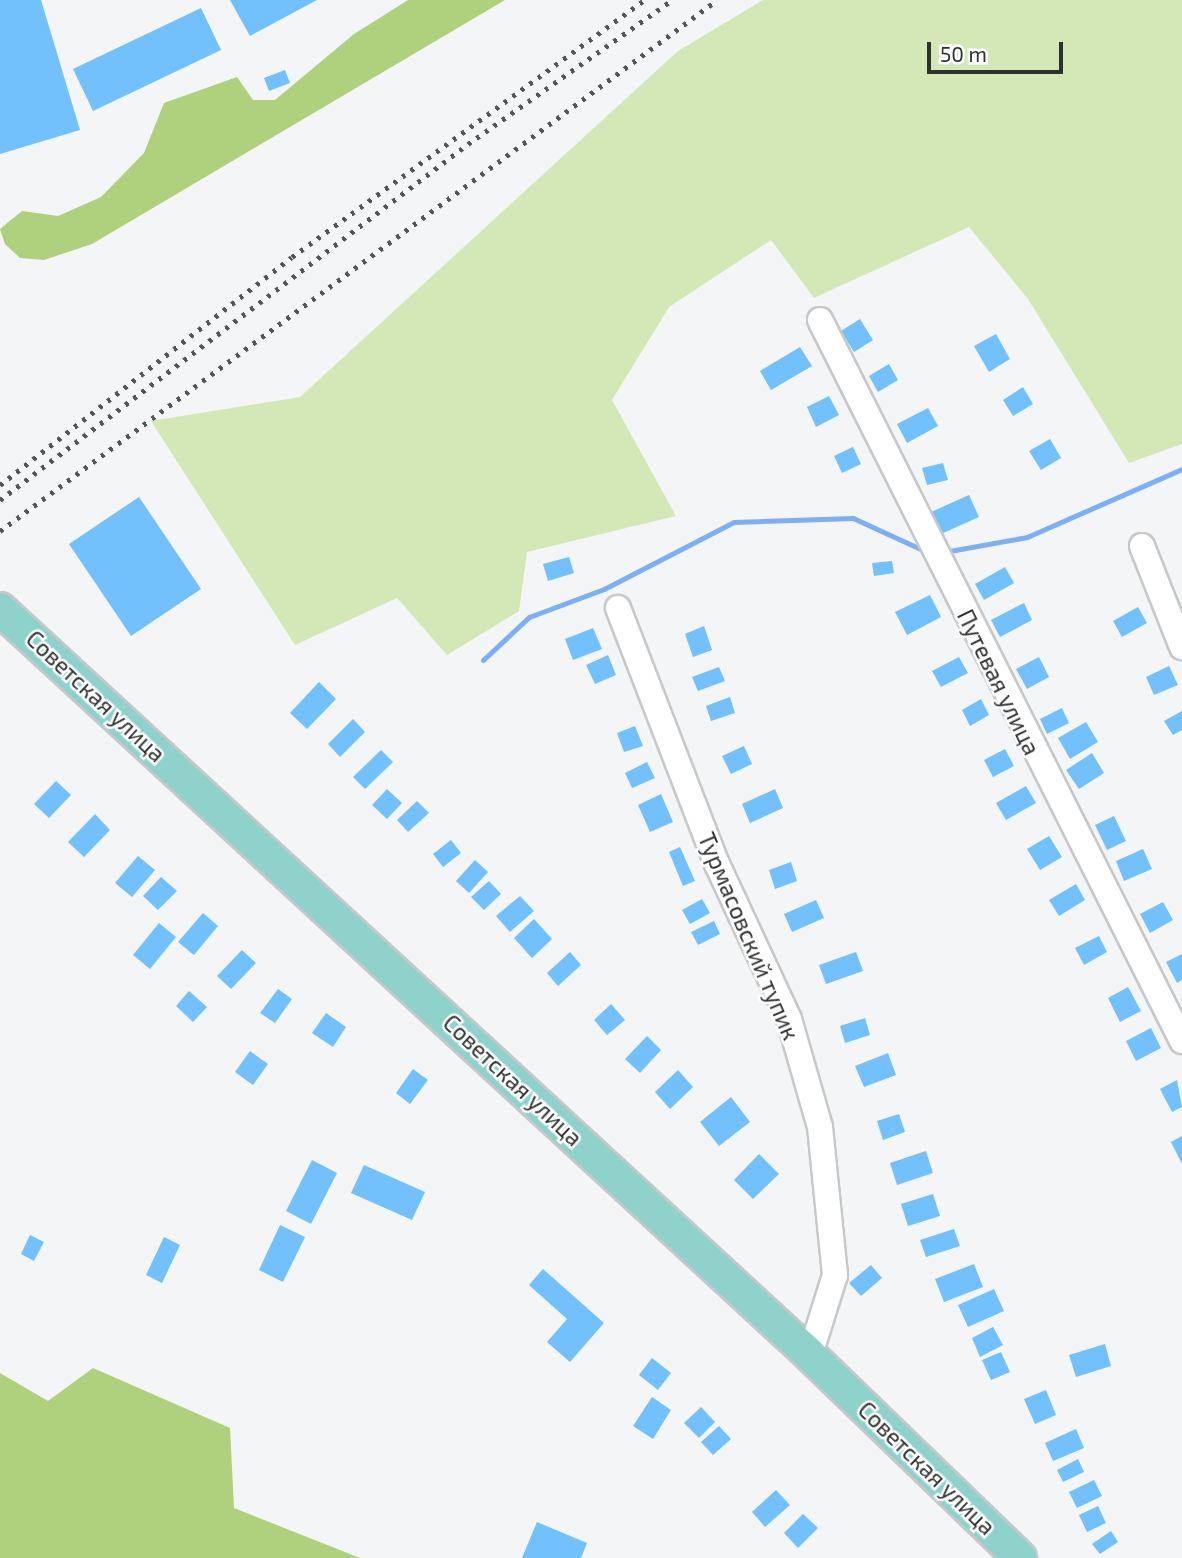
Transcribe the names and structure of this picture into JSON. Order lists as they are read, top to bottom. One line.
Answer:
{"streets":{"main road":["Советская улица"],"street":["Путевая улица","Турмасовский тупик"]},"crossings":[["Советская улица","Турмасовский тупик"]],"scale_bar":"50 m"}
